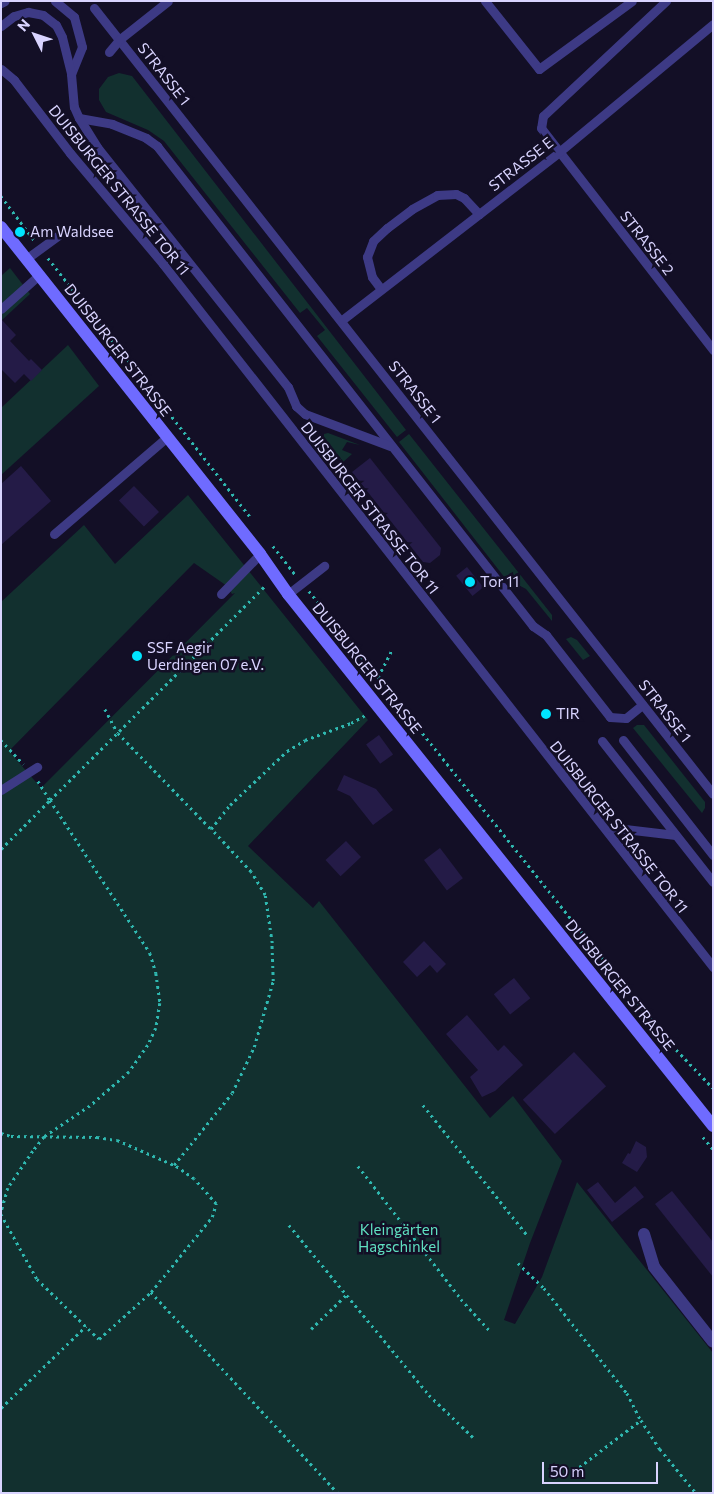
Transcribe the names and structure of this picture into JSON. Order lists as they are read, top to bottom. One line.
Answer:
{"streets":{"main road":["DUISBURGER STRASSE"],"lane":["STRASSE 1","STRASSE E","DUISBURGER STRASSE TOR 11","STRASSE 2"]},"crossings":[["STRASSE 1","STRASSE E"],["STRASSE E","STRASSE 2"]],"parks":["Kleingärten Hagschinkel"],"places":["Am Waldsee","Tor 11","SSF Aegir Uerdingen 07 e.V.","TIR"],"scale_bar":"50 m","north":"top left"}
